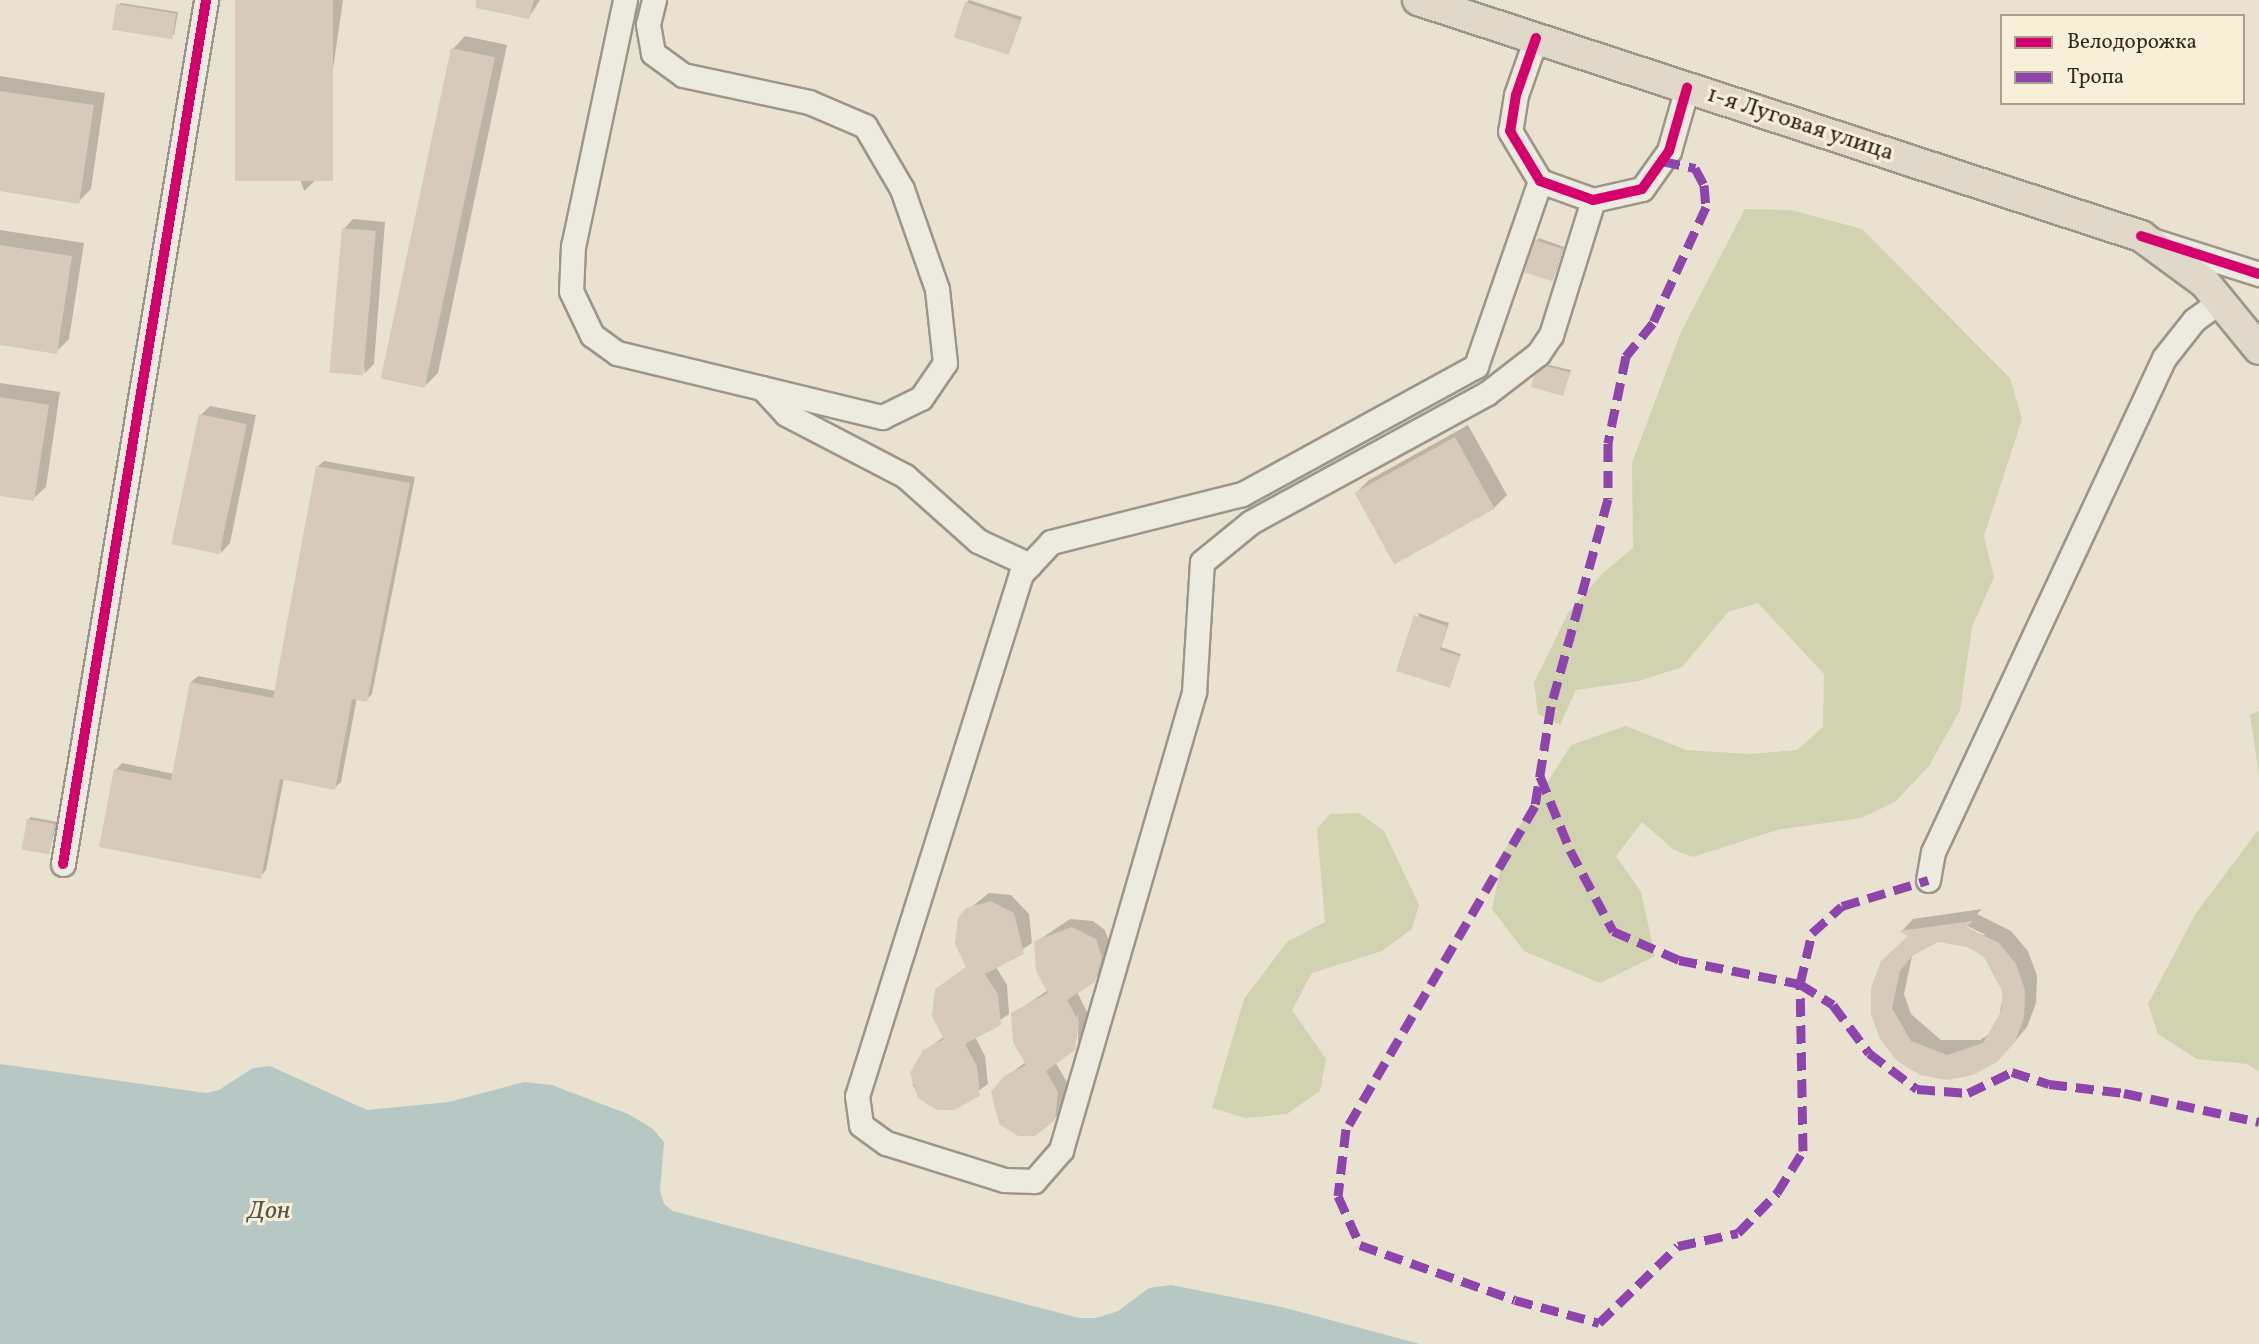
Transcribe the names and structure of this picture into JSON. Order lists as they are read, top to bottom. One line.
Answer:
{"streets":{"main road":["1-я Луговая улица"]},"water":["Дон"],"legend":["Велодорожка","Тропа"]}
